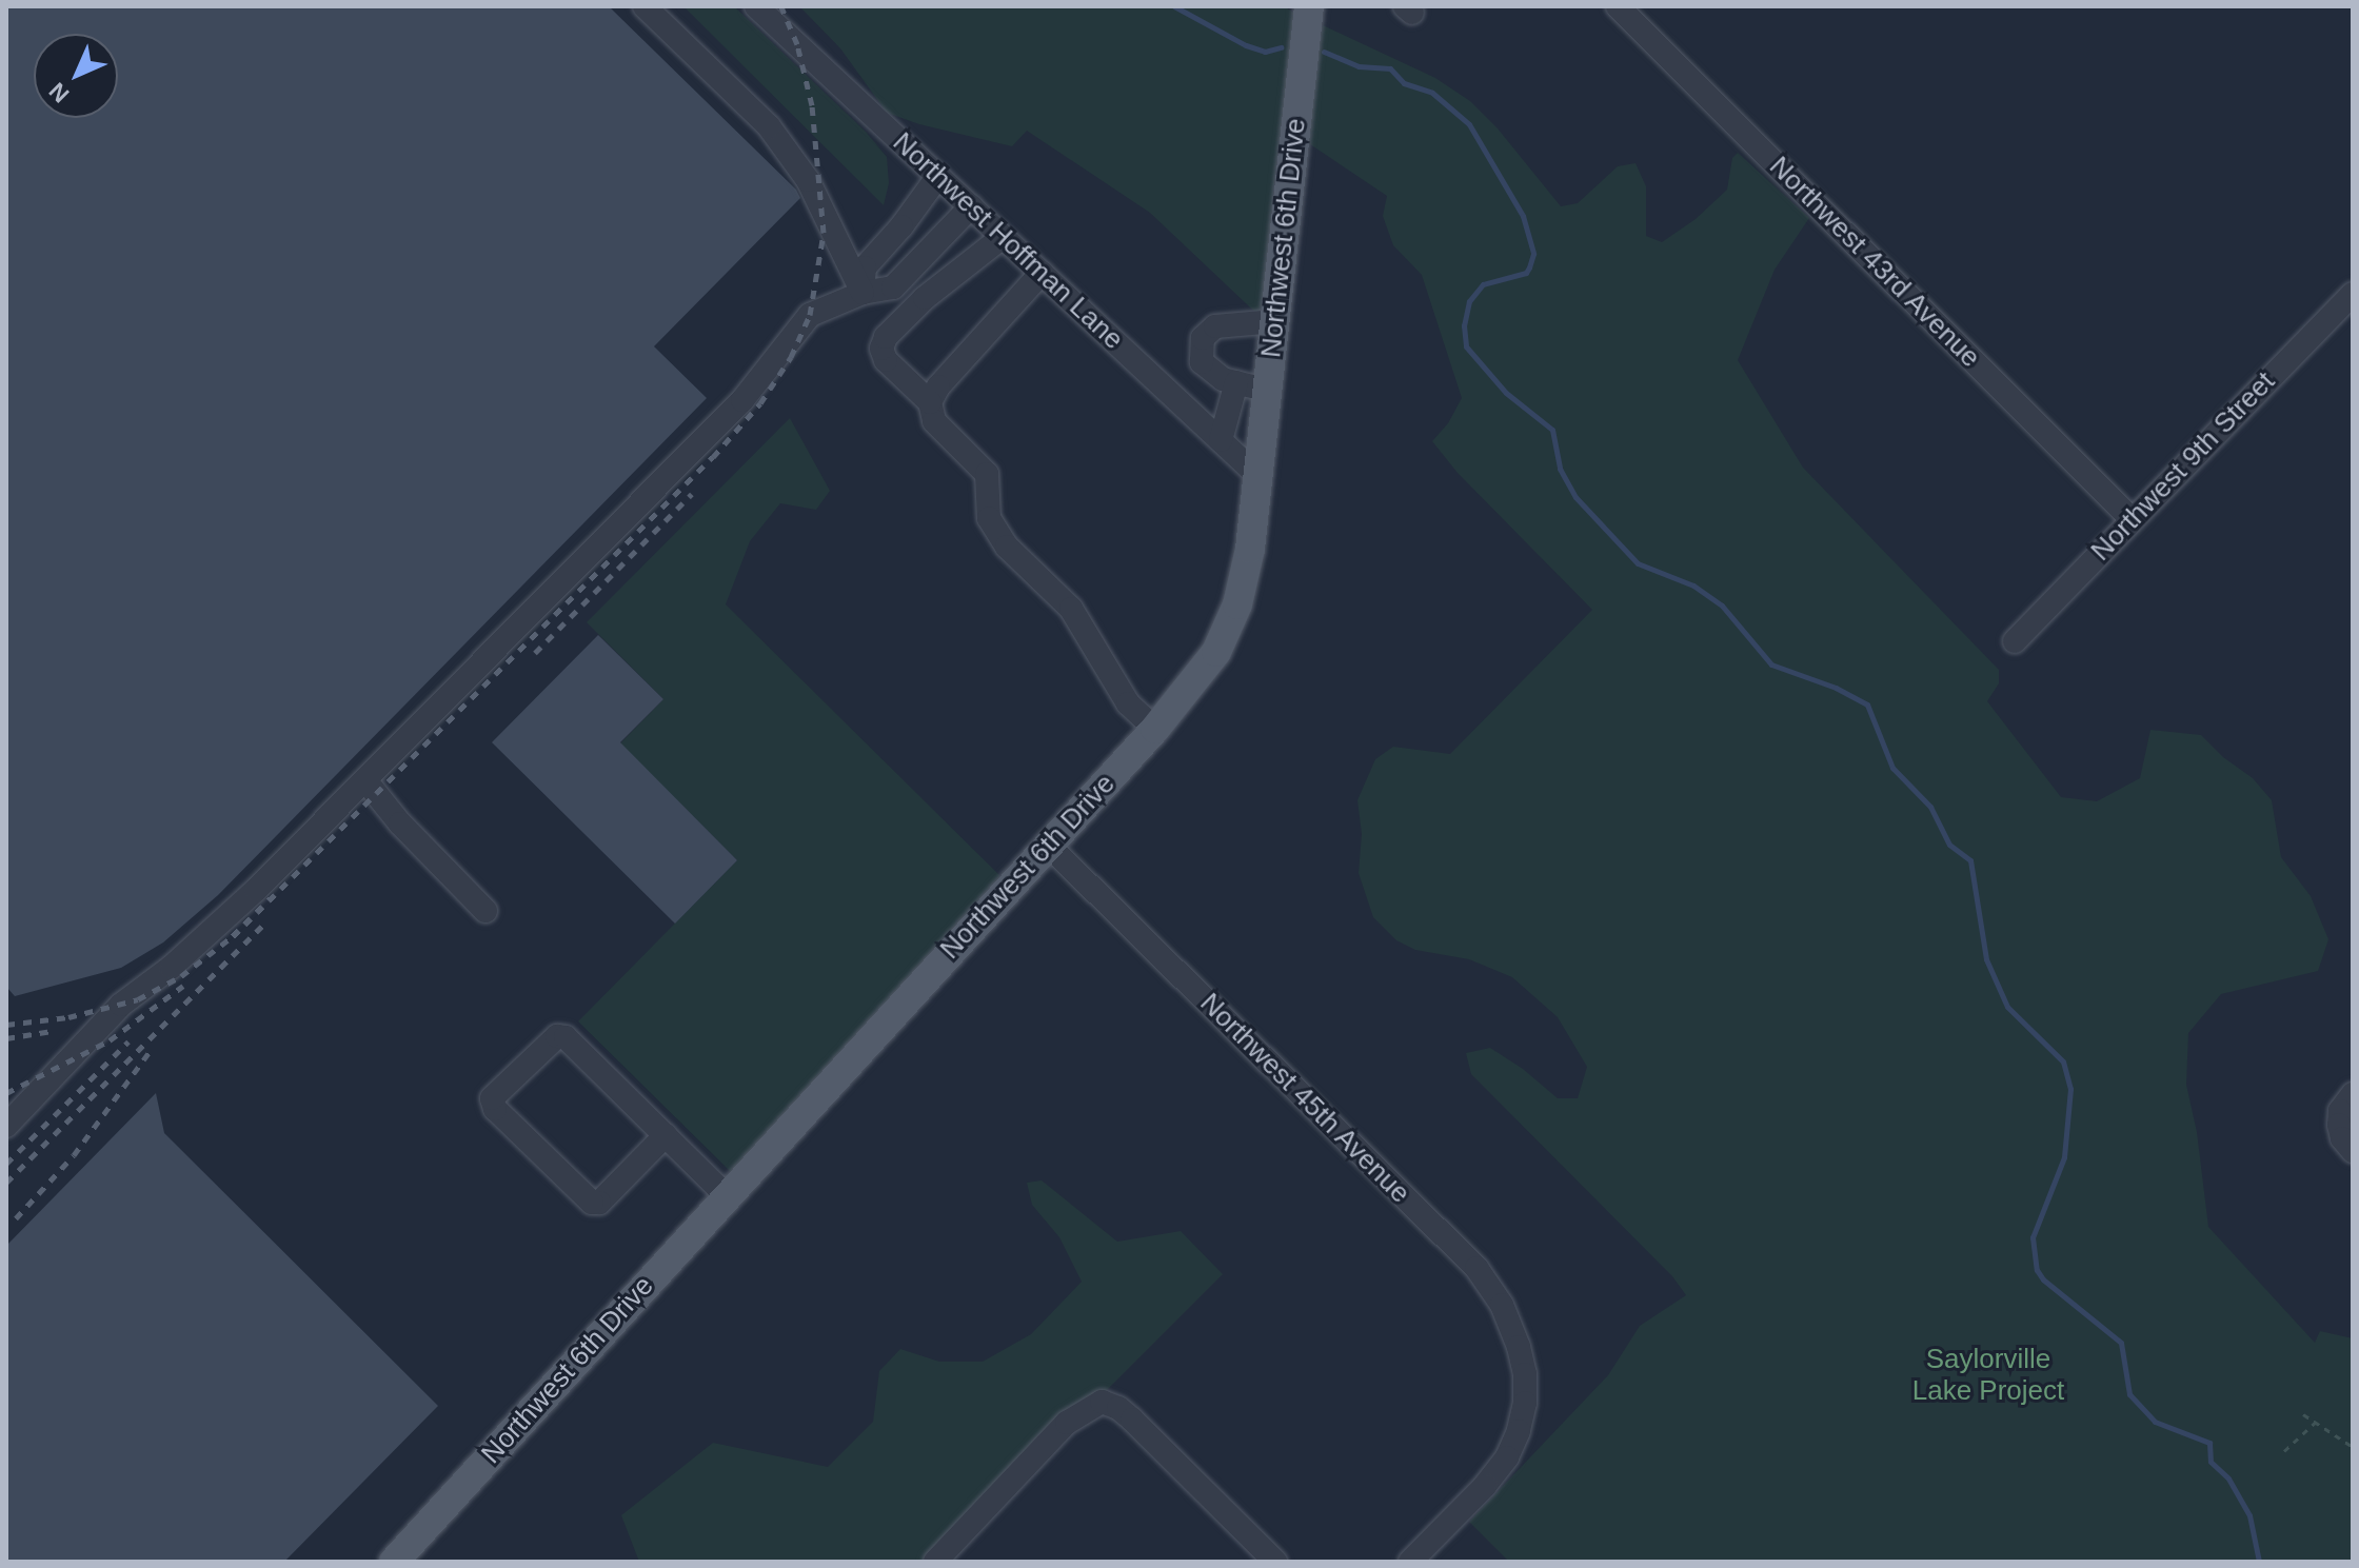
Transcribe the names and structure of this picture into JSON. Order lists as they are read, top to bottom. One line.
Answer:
{"streets":{"main road":["Northwest 6th Drive"],"street":["Northwest Hoffman Lane","Northwest 43rd Avenue","Northwest 9th Street","Northwest 45th Avenue"]},"crossings":[["Northwest 6th Drive","Northwest Hoffman Lane"],["Northwest 6th Drive","Northwest 45th Avenue"],["Northwest 43rd Avenue","Northwest 9th Street"]],"parks":["Saylorville Lake Project"],"north":"bottom left"}
